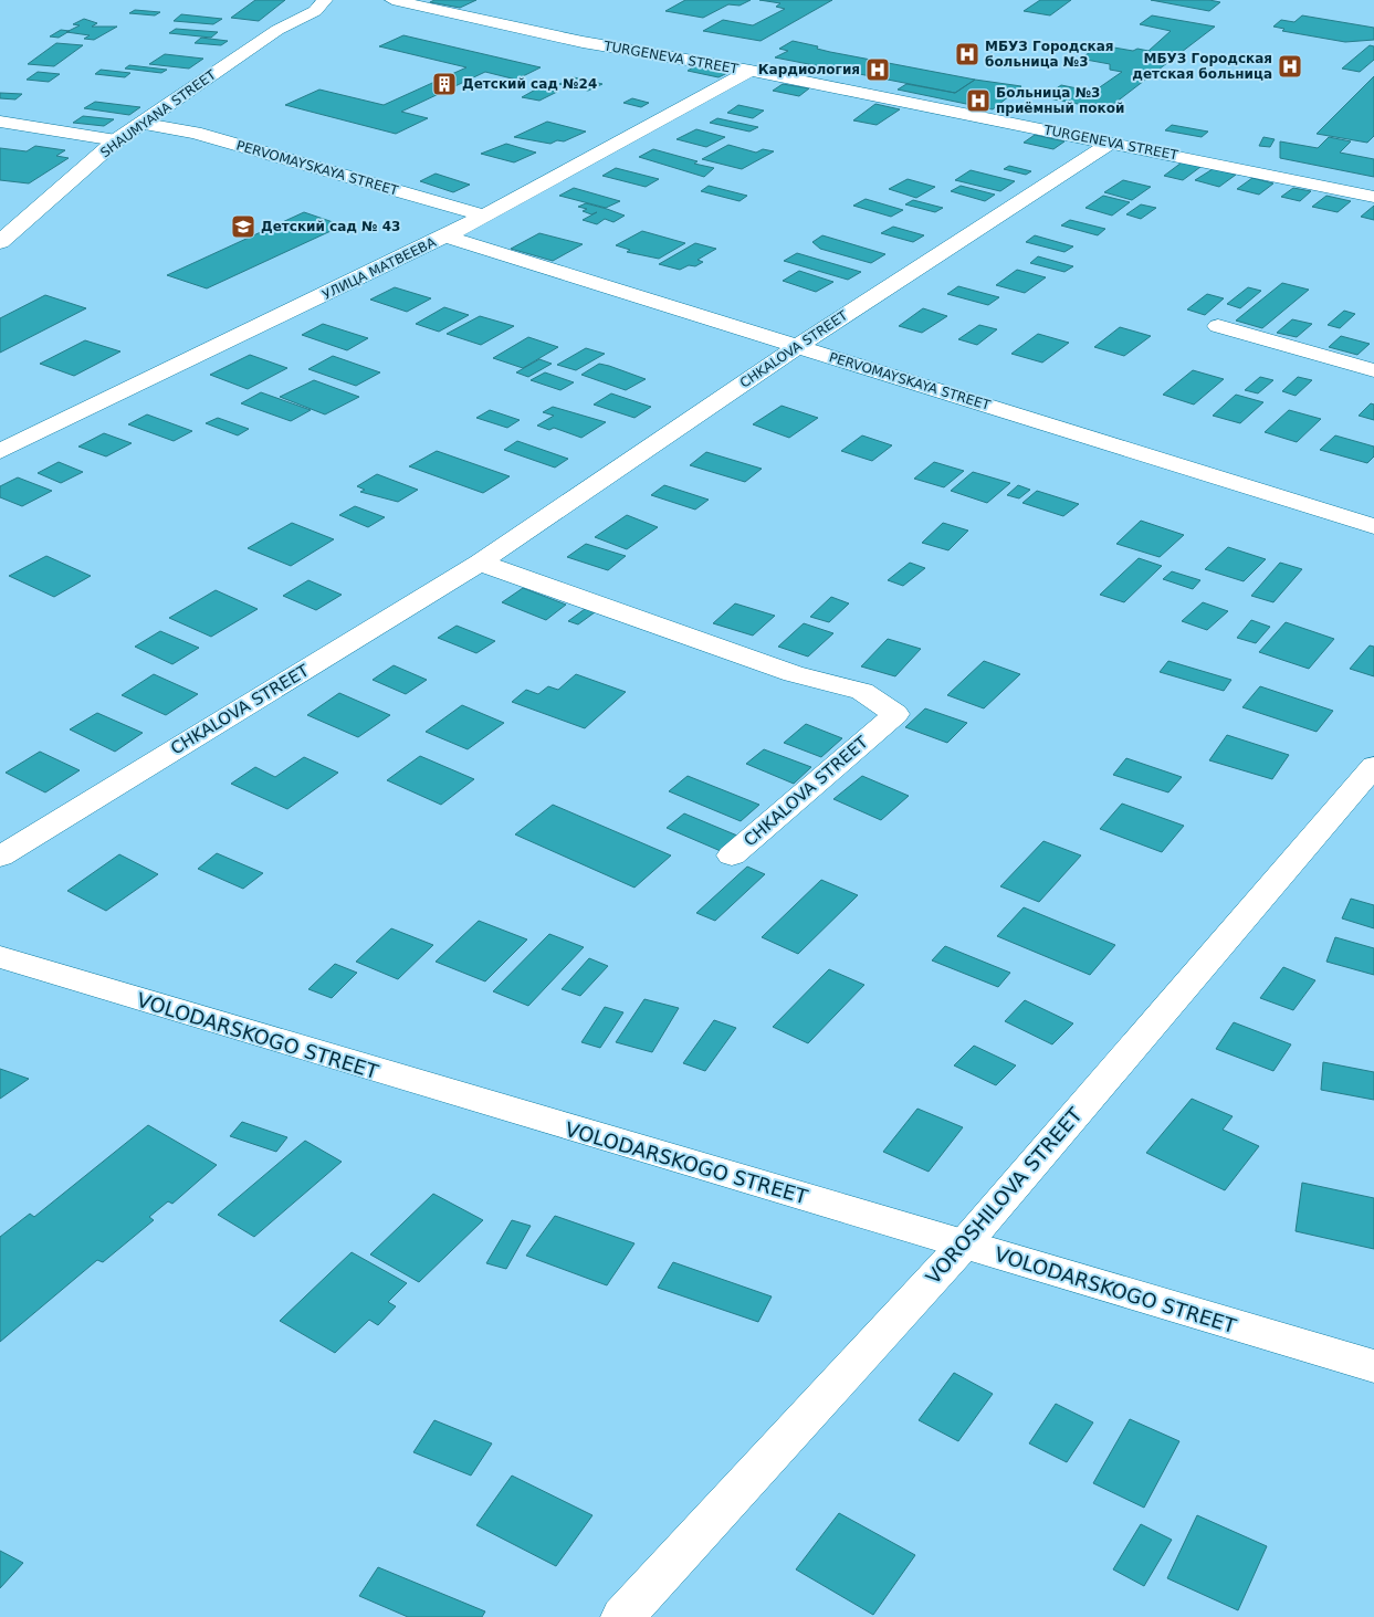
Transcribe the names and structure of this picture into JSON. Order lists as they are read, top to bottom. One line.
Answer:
{"streets":{"street":["TURGENEVA STREET","SHAUMYANA STREET","PERVOMAYSKAYA STREET","УЛИЦА МАТВЕЕВА","CHKALOVA STREET","VOLODARSKOGO STREET","VOROSHILOVA STREET"]},"crossings":[["TURGENEVA STREET","УЛИЦА МАТВЕЕВА"],["TURGENEVA STREET","CHKALOVA STREET"],["PERVOMAYSKAYA STREET","УЛИЦА МАТВЕЕВА"],["PERVOMAYSKAYA STREET","CHKALOVA STREET"],["VOLODARSKOGO STREET","VOROSHILOVA STREET"]],"places":{"hospital":["МБУЗ Городская больница №3","МБУЗ Городская детская больница","Кардиология","Больница №3 приёмный покой"],"building":["Детский сад №24"],"school or university":["Детский сад № 43"]}}
